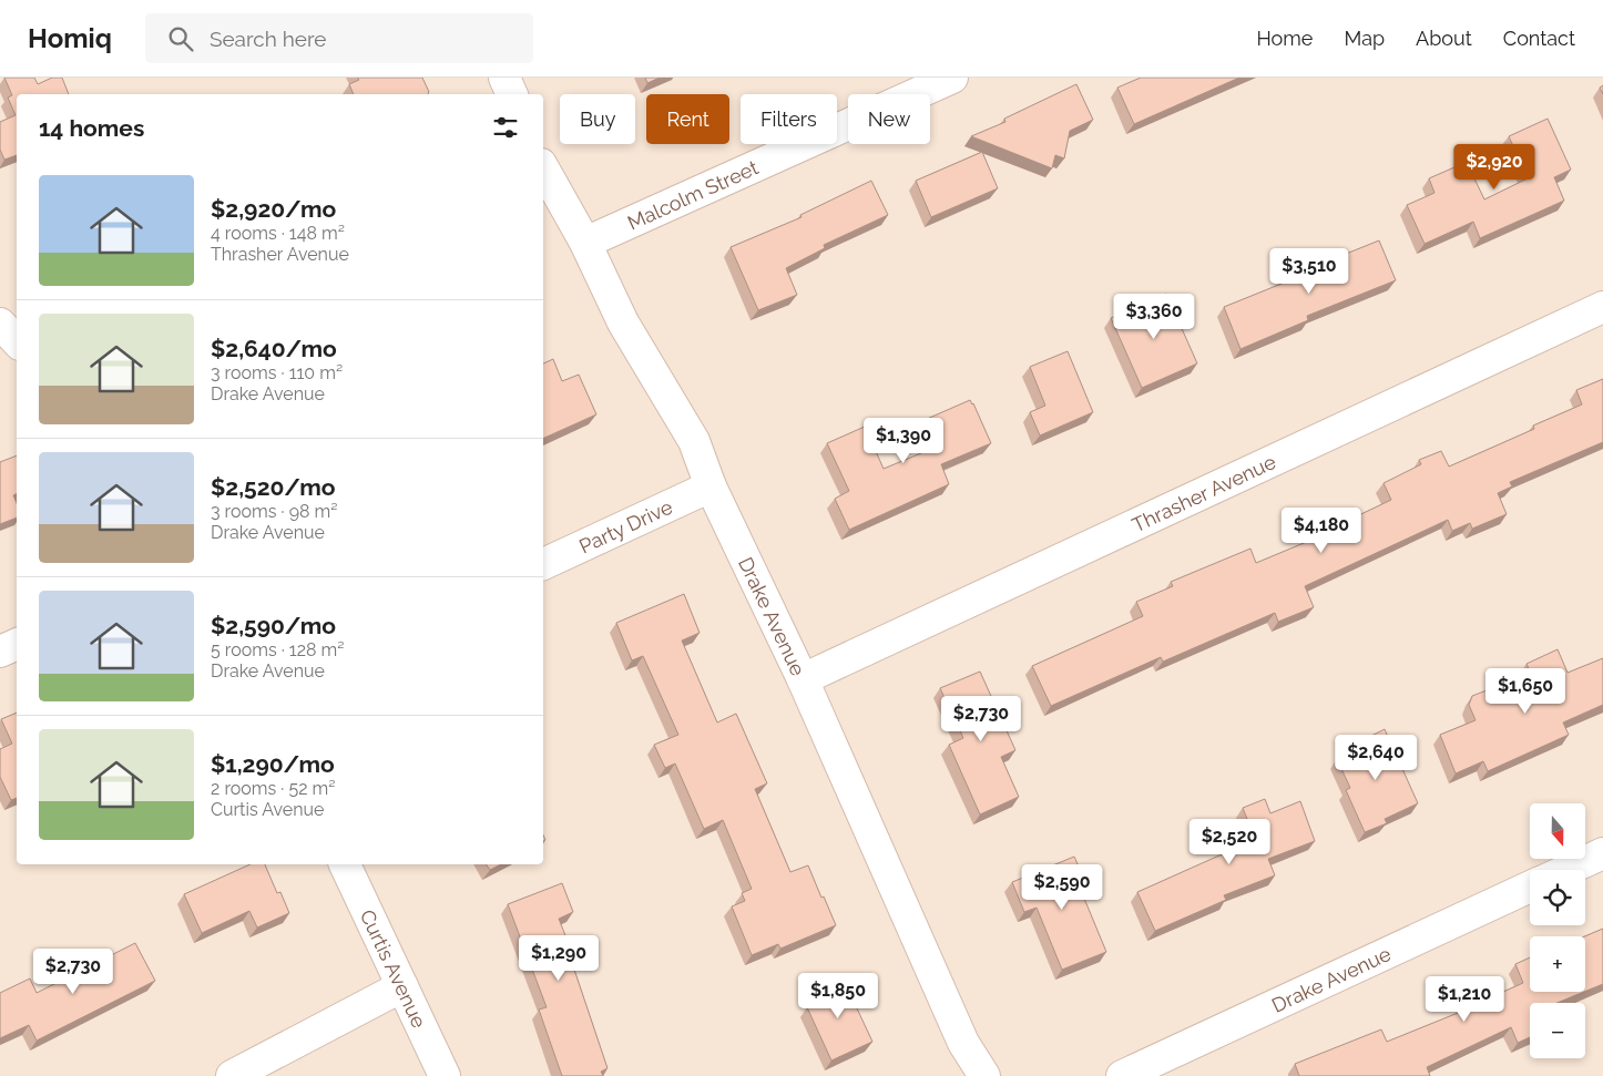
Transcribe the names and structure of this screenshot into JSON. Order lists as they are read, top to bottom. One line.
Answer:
{"streets":{"street":["Malcolm Street","Thrasher Avenue","Party Drive","Drake Avenue","Curtis Avenue"]},"crossings":[["Malcolm Street","Drake Avenue"],["Thrasher Avenue","Drake Avenue"],["Party Drive","Drake Avenue"]],"north":"bottom","page":{"header":"Homiq","search":"Search here","nav":["Home","Map","About","Contact"],"chip":["Buy","Rent","Filters","New"],"heading":"14 homes","price":["$2,920","$3,510","$3,360","$1,390","$4,180","$1,650","$2,730","$2,640","$2,520","$2,590","$1,290","$2,730","$1,850","$1,210"],"list":[{"name":"$2,920/mo","note":"4 rooms · 148 m² · Thrasher Avenue"},{"name":"$2,640/mo","note":"3 rooms · 110 m² · Drake Avenue"},{"name":"$2,520/mo","note":"3 rooms · 98 m² · Drake Avenue"},{"name":"$2,590/mo","note":"5 rooms · 128 m² · Drake Avenue"},{"name":"$1,290/mo","note":"2 rooms · 52 m² · Curtis Avenue"}],"map_buttons":["+","−"]}}
